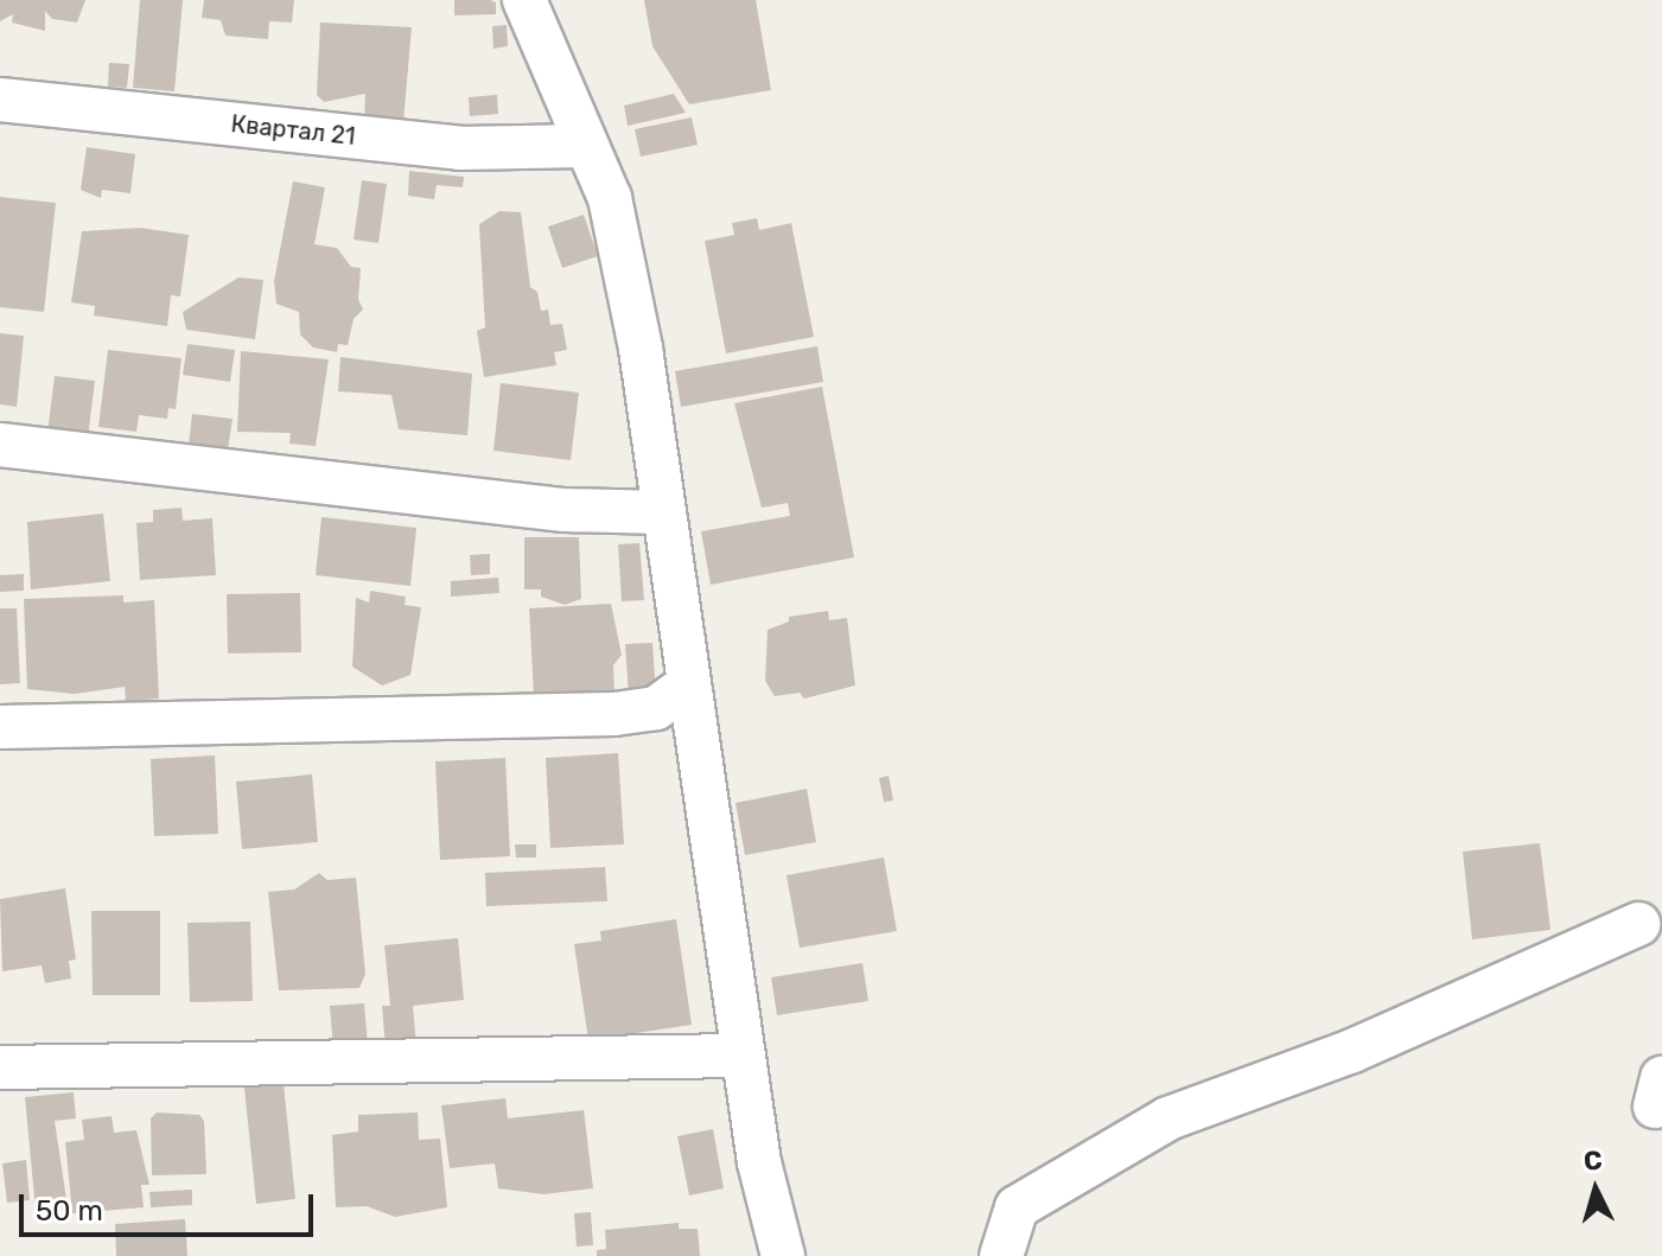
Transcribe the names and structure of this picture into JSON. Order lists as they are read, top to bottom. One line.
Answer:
{"streets":{"street":["Квартал 21"]},"scale_bar":"50 m","north":"top"}
